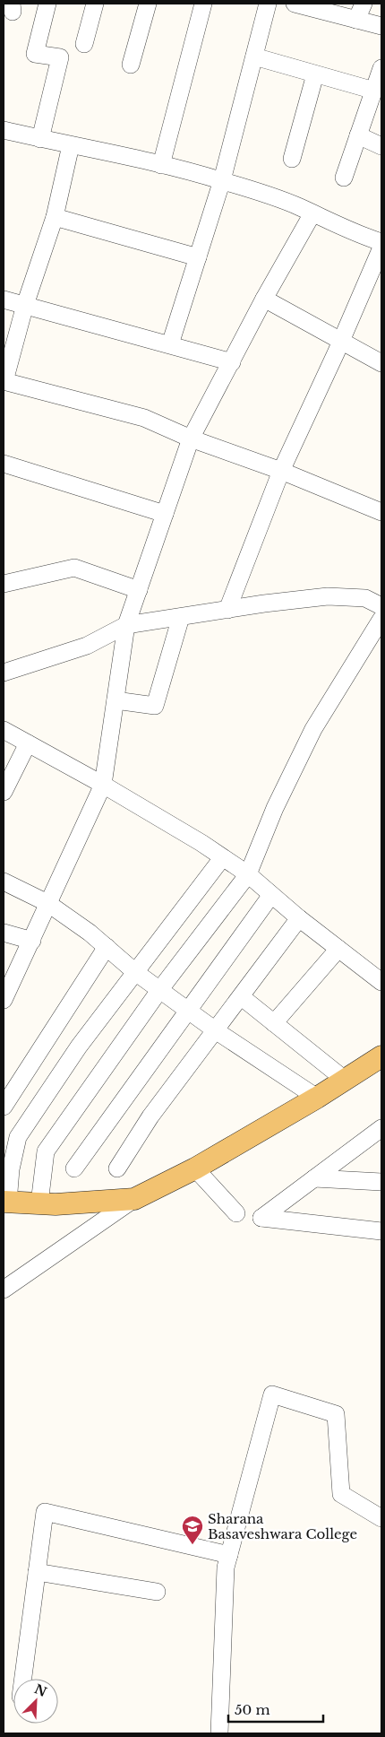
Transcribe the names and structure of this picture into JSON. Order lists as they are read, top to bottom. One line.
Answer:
{"places":{"school or university":["Sharana Basaveshwara College"]},"scale_bar":"50 m","north":"top right"}
